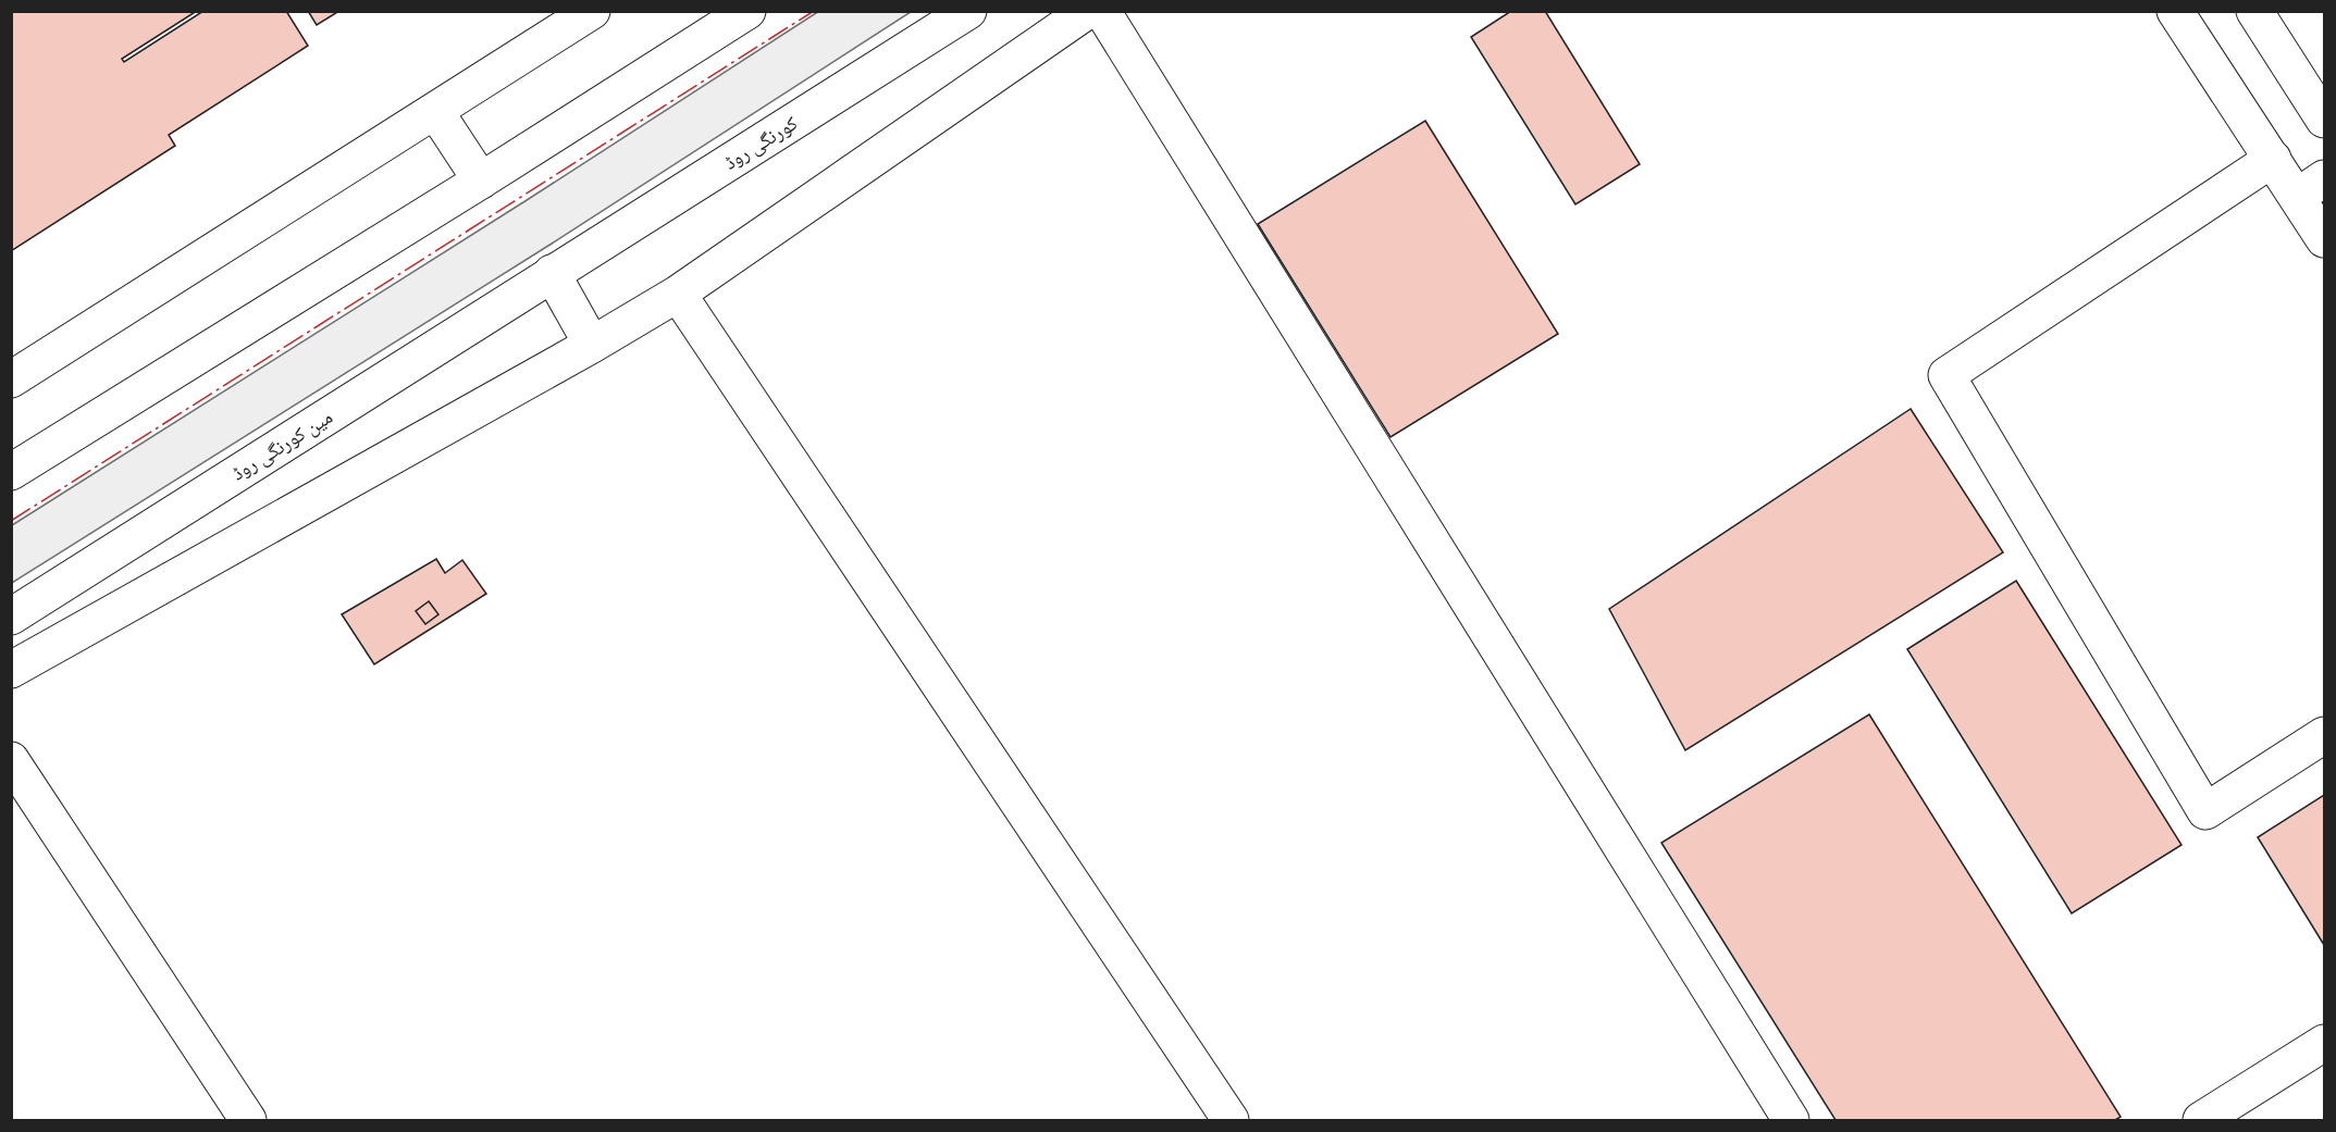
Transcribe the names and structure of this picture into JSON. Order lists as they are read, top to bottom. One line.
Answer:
{"streets":{"street":["کورنگی روڈ","مین کورنگی روڈ"]},"crossings":[["کورنگی روڈ","مین کورنگی روڈ"]]}
